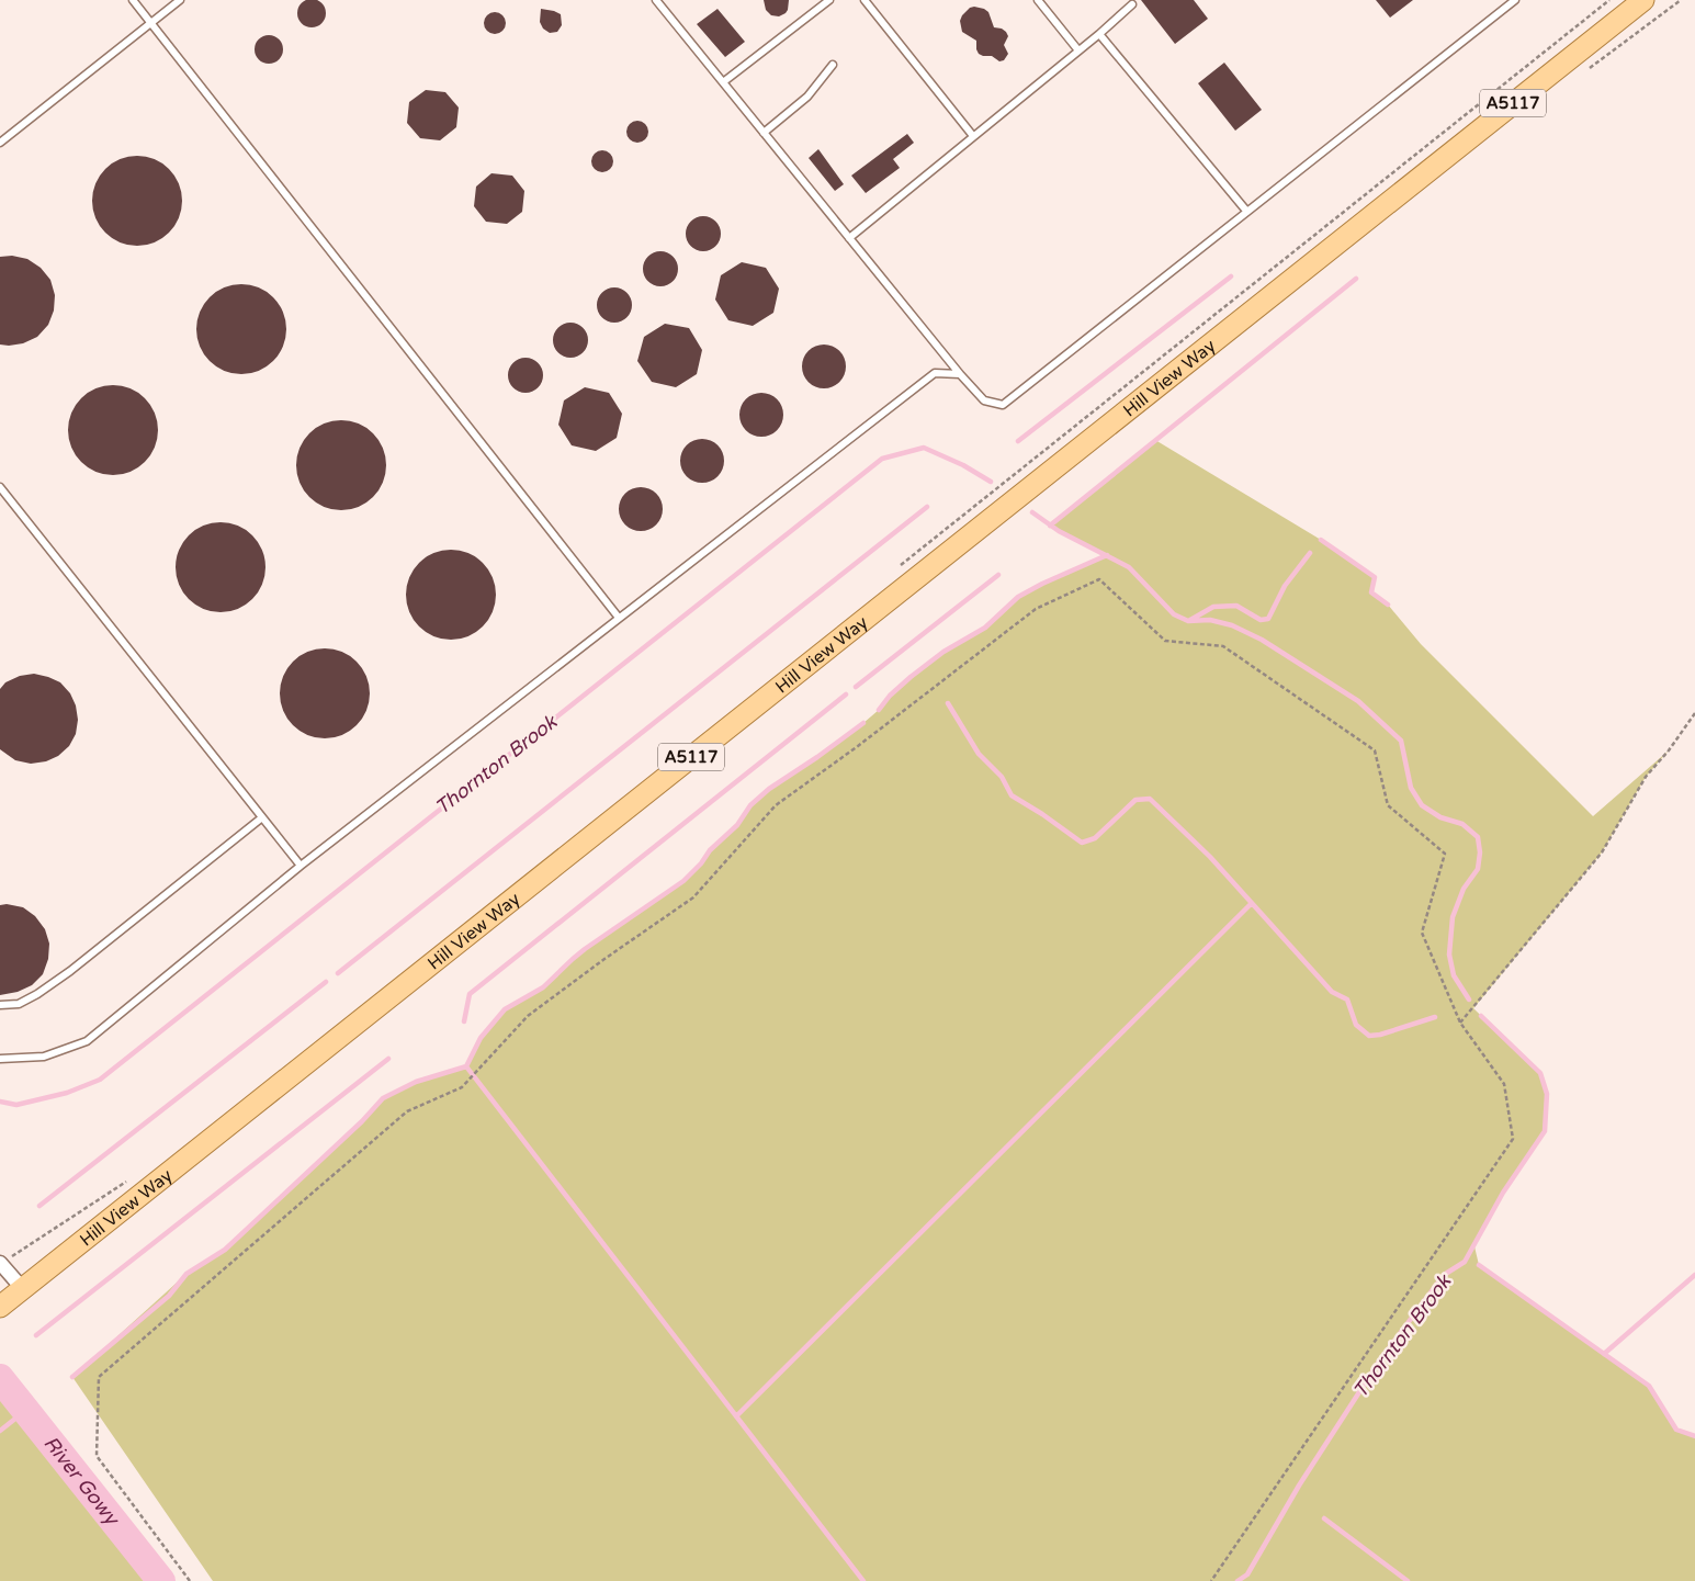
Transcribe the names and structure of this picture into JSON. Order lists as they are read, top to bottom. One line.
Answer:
{"streets":{"main road":["A5117","Hill View Way"]},"water":["Thornton Brook","River Gowy"]}
